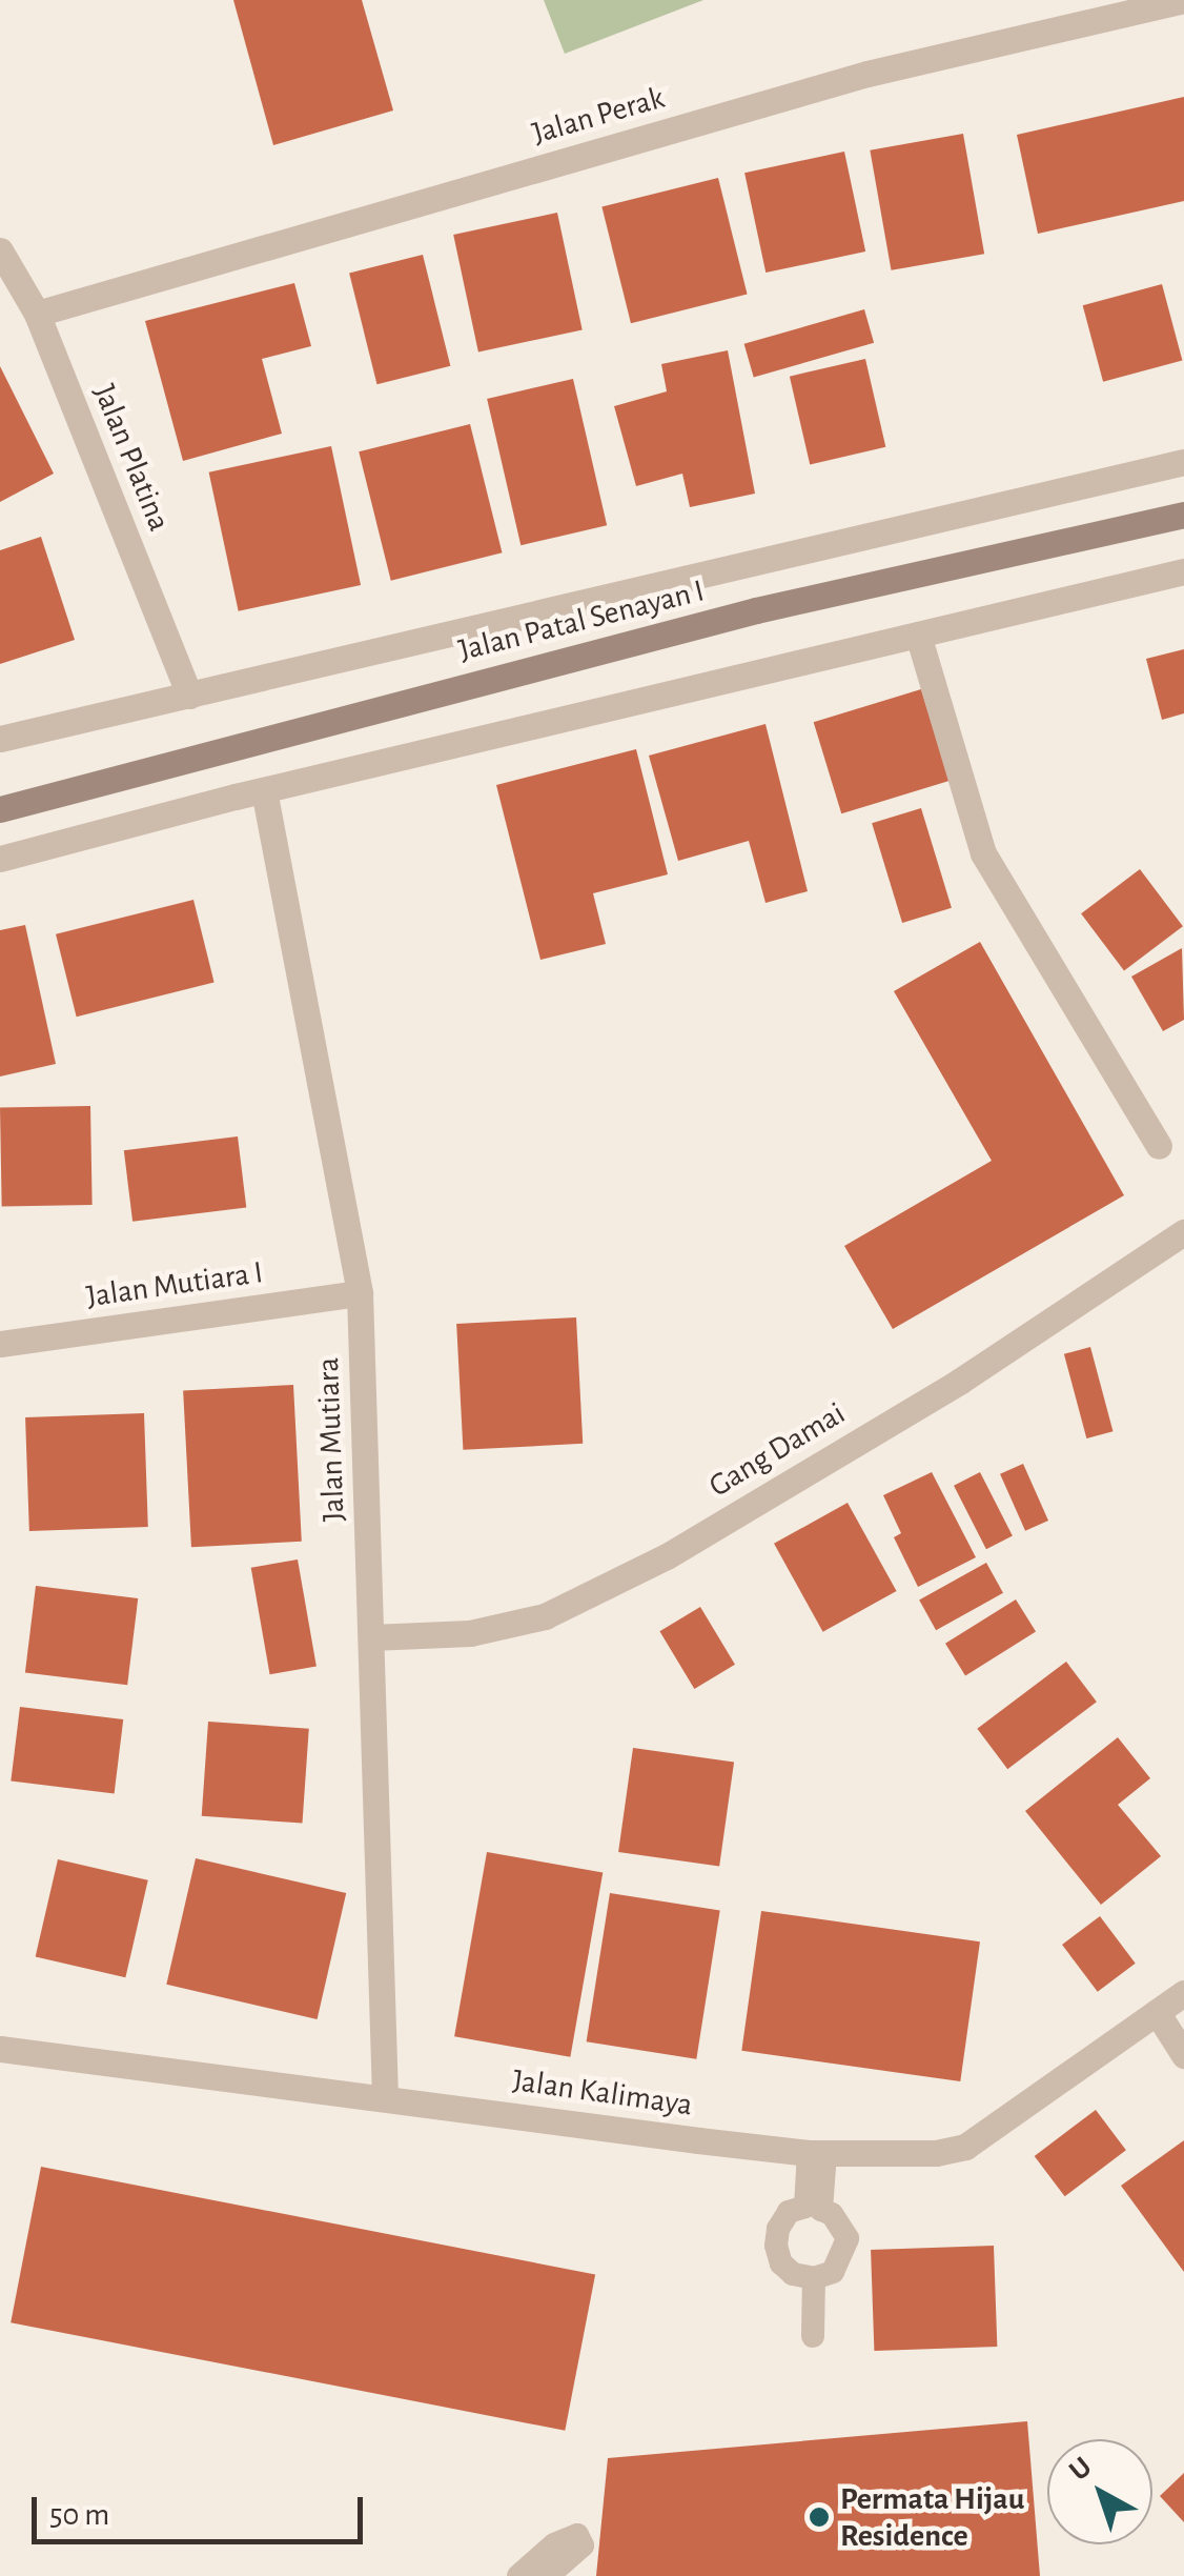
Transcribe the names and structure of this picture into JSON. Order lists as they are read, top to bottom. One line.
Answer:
{"streets":{"main road":["Jalan Patal Senayan I"],"street":["Jalan Perak","Jalan Platina","Jalan Mutiara I","Jalan Mutiara","Gang Damai","Jalan Kalimaya"]},"crossings":[["Jalan Perak","Jalan Platina"],["Jalan Platina","Jalan Patal Senayan I"],["Jalan Mutiara I","Jalan Mutiara"],["Jalan Mutiara","Gang Damai"],["Jalan Mutiara","Jalan Kalimaya"]],"places":["Permata Hijau Residence"],"scale_bar":"50 m","north":"top left"}
